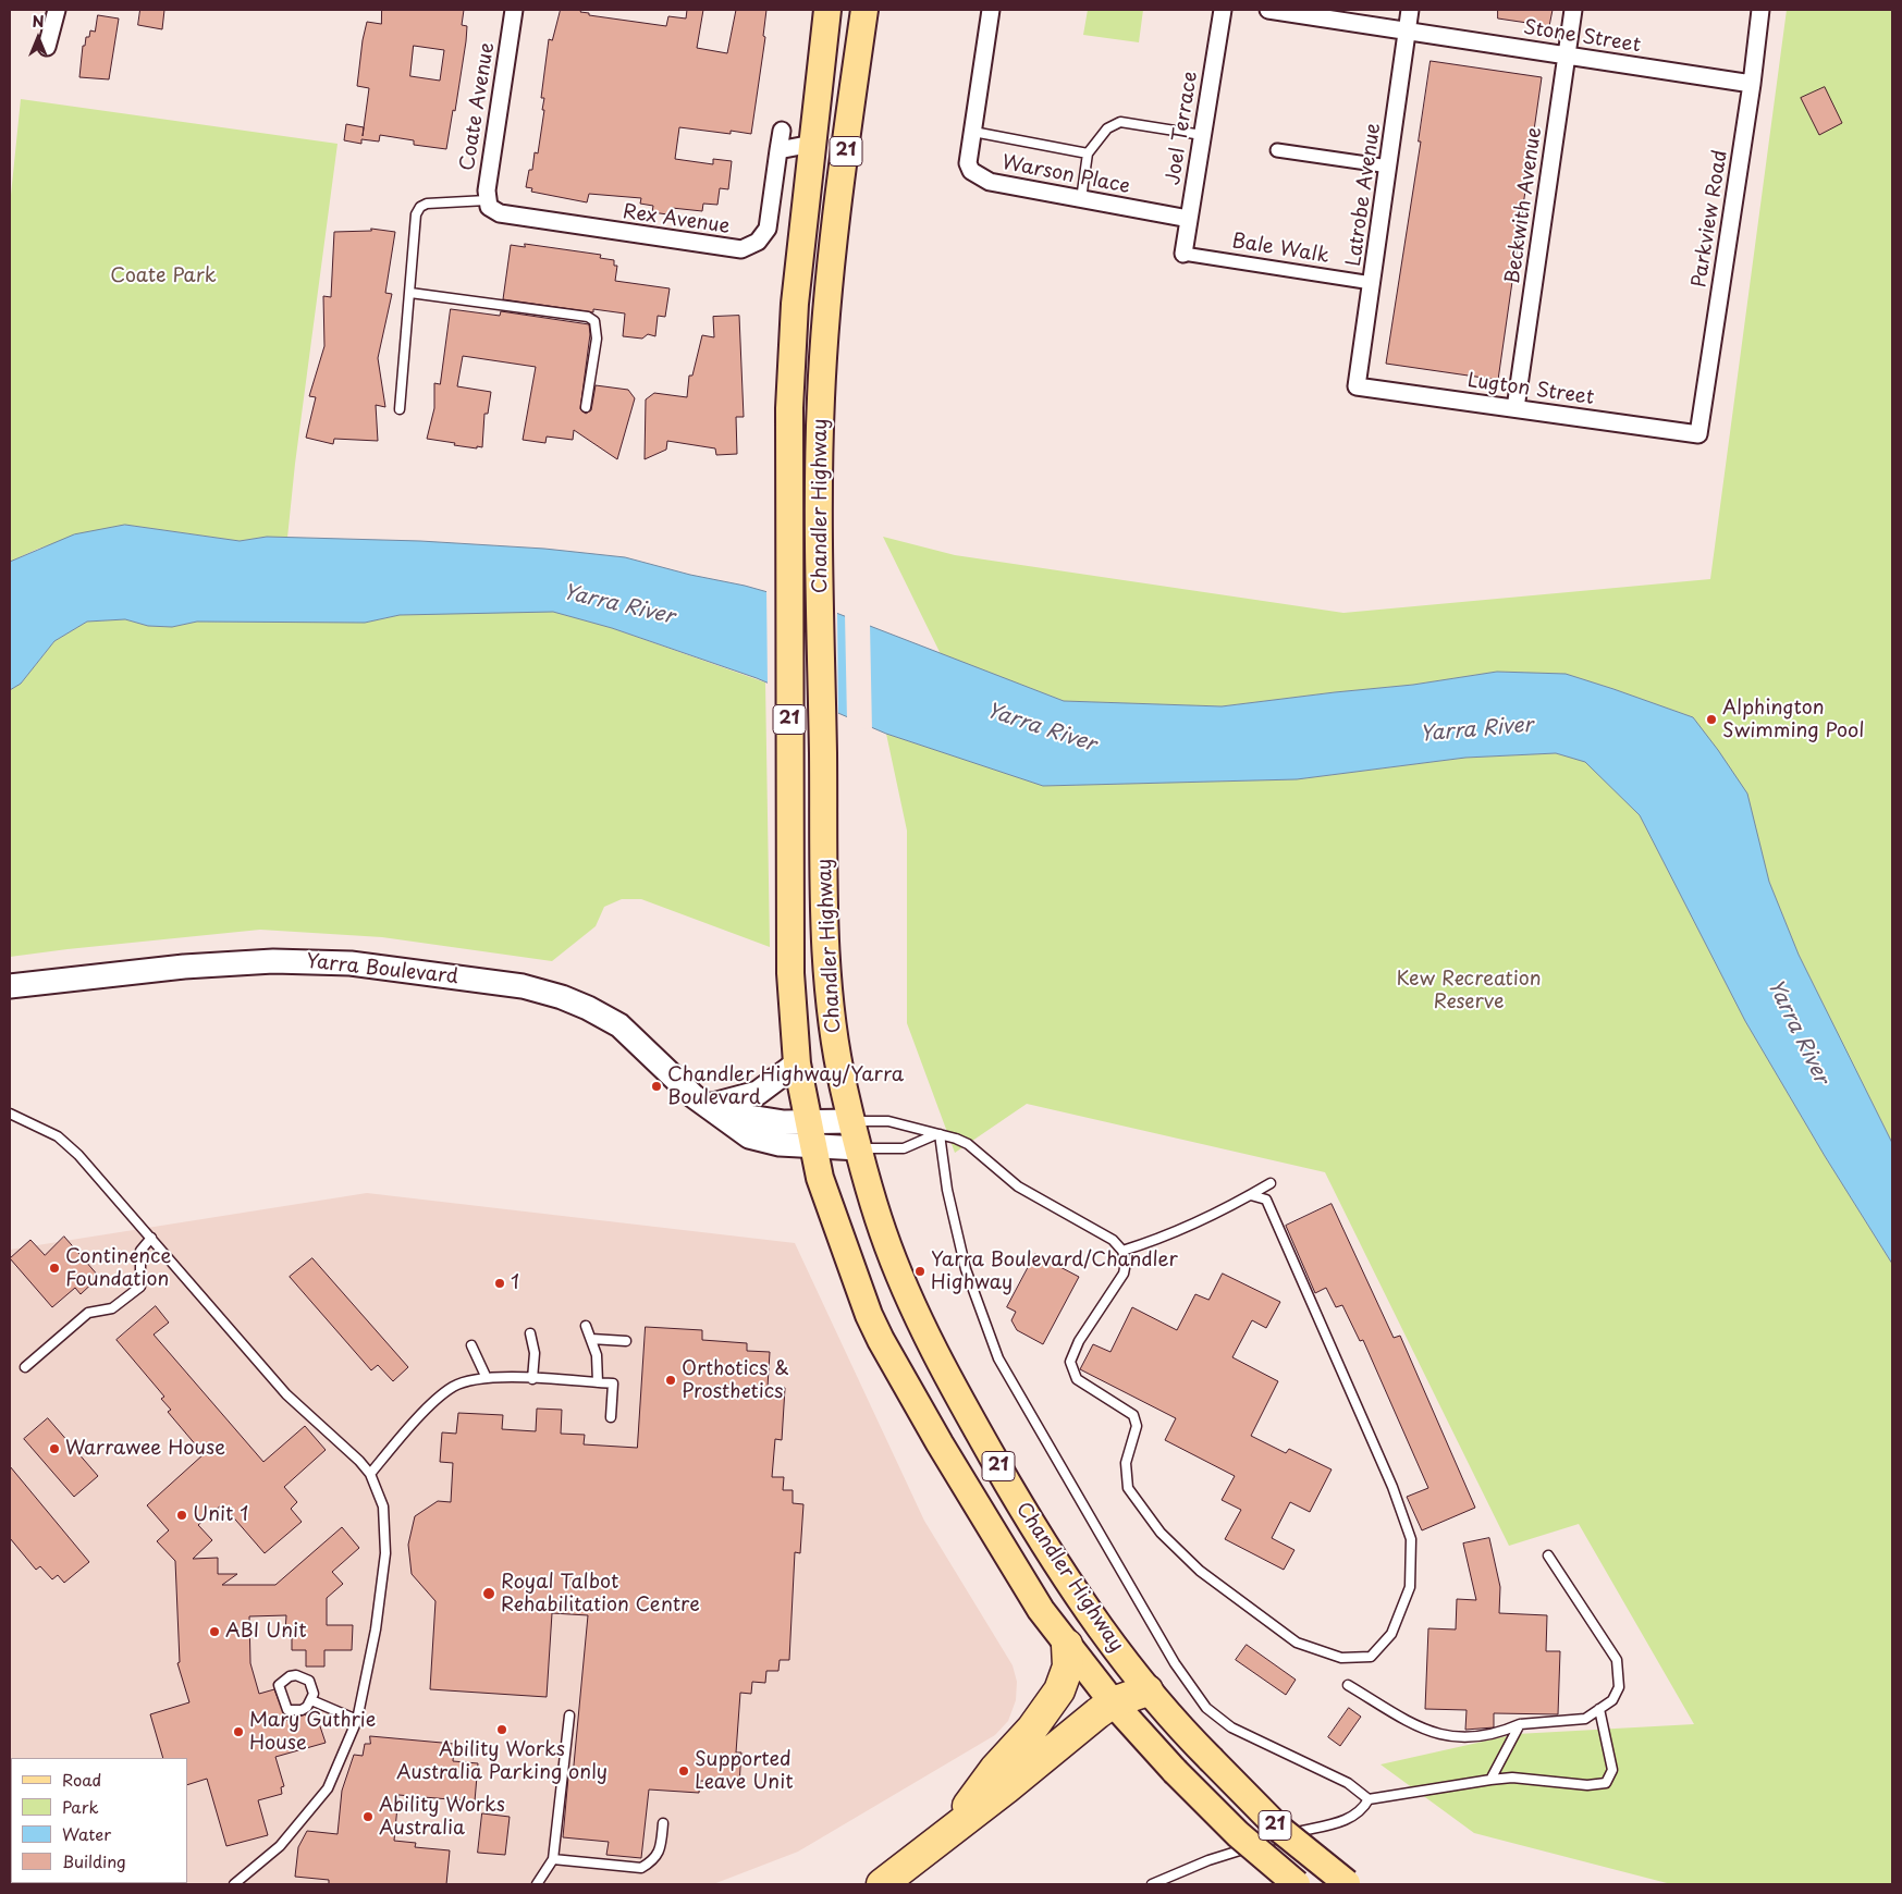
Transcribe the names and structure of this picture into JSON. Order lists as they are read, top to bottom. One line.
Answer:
{"streets":{"main road":["21","Chandler Highway","Yarra Boulevard"],"street":["Stone Street","Coate Avenue","Joel Terrace","Warson Place","Latrobe Avenue","Beckwith Avenue","Parkview Road","Rex Avenue","Bale Walk","Lugton Street"]},"crossings":[["Stone Street","Latrobe Avenue"],["Stone Street","Beckwith Avenue"],["Stone Street","Parkview Road"],["Coate Avenue","Rex Avenue"],["Joel Terrace","Warson Place"],["Joel Terrace","Bale Walk"],["Latrobe Avenue","Bale Walk"],["Latrobe Avenue","Lugton Street"],["Beckwith Avenue","Lugton Street"],["Parkview Road","Lugton Street"],["Chandler Highway","Yarra Boulevard"]],"water":["Yarra River"],"parks":["Coate Park","Kew Recreation Reserve"],"places":["Alphington Swimming Pool","Chandler Highway/Yarra Boulevard","Continence Foundation","Yarra Boulevard/Chandler Highway","1","Orthotics & Prosthetics","Warrawee House","Unit 1","Royal Talbot Rehabilitation Centre","ABI Unit","Ability Works Australia Parking only","Mary Guthrie House","Supported Leave Unit","Ability Works Australia"],"legend":["Road","Park","Water","Building"],"north":"top"}
